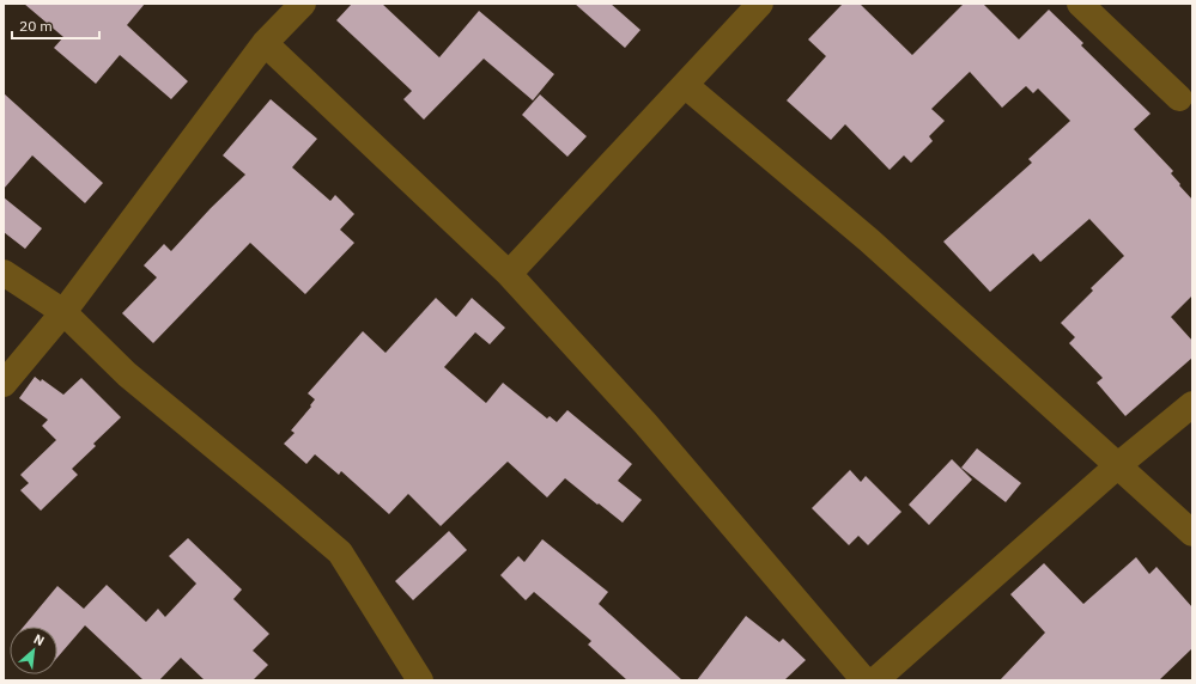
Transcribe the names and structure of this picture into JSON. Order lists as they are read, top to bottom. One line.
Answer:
{"scale_bar":"20 m","north":"top right"}
